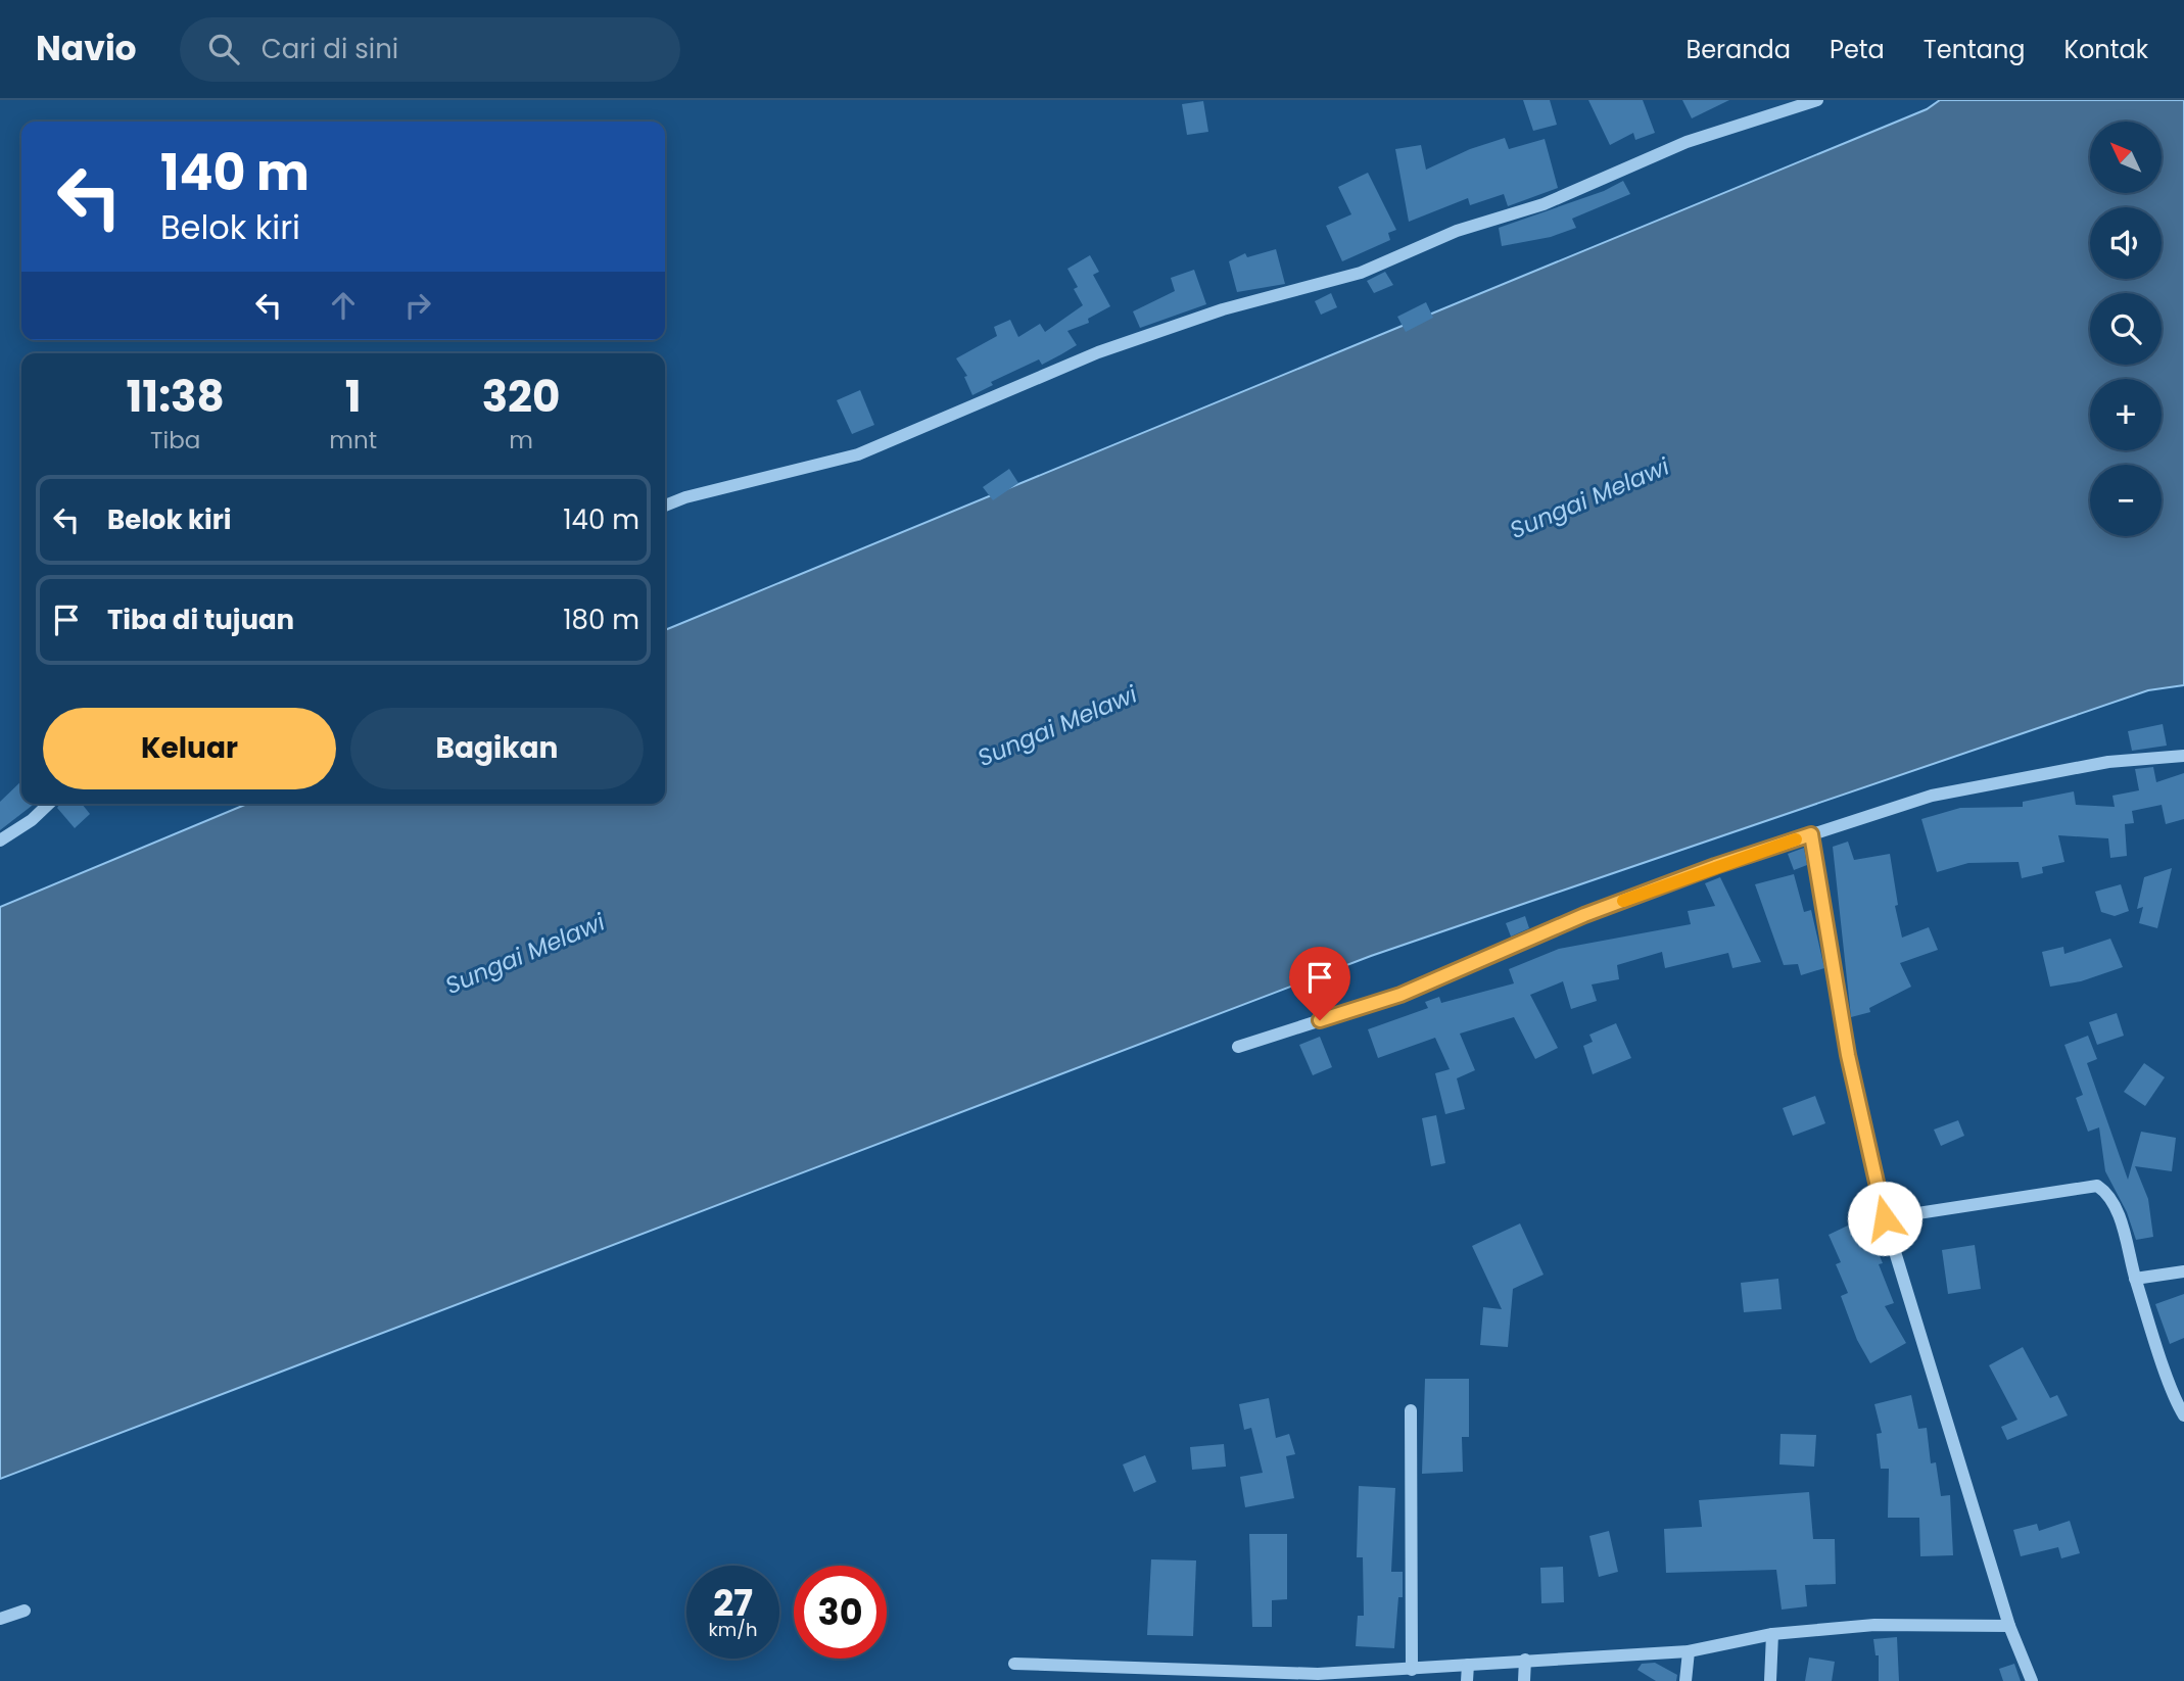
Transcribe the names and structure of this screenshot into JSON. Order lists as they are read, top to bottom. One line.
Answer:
{"water":["Sungai Melawi"],"north":"top left","page":{"header":"Navio","search":"Cari di sini","nav":["Beranda","Peta","Tentang","Kontak"],"map_buttons":["+","−"],"turn":["140 m","Belok kiri"],"eta":["11:38","Tiba","1","mnt","320","m"],"list":[{"name":"Belok kiri","value":"140 m"},{"name":"Tiba di tujuan","value":"180 m"}],"buttons":["Keluar","Bagikan"],"speed":"27 km/h","limit":"30"}}
